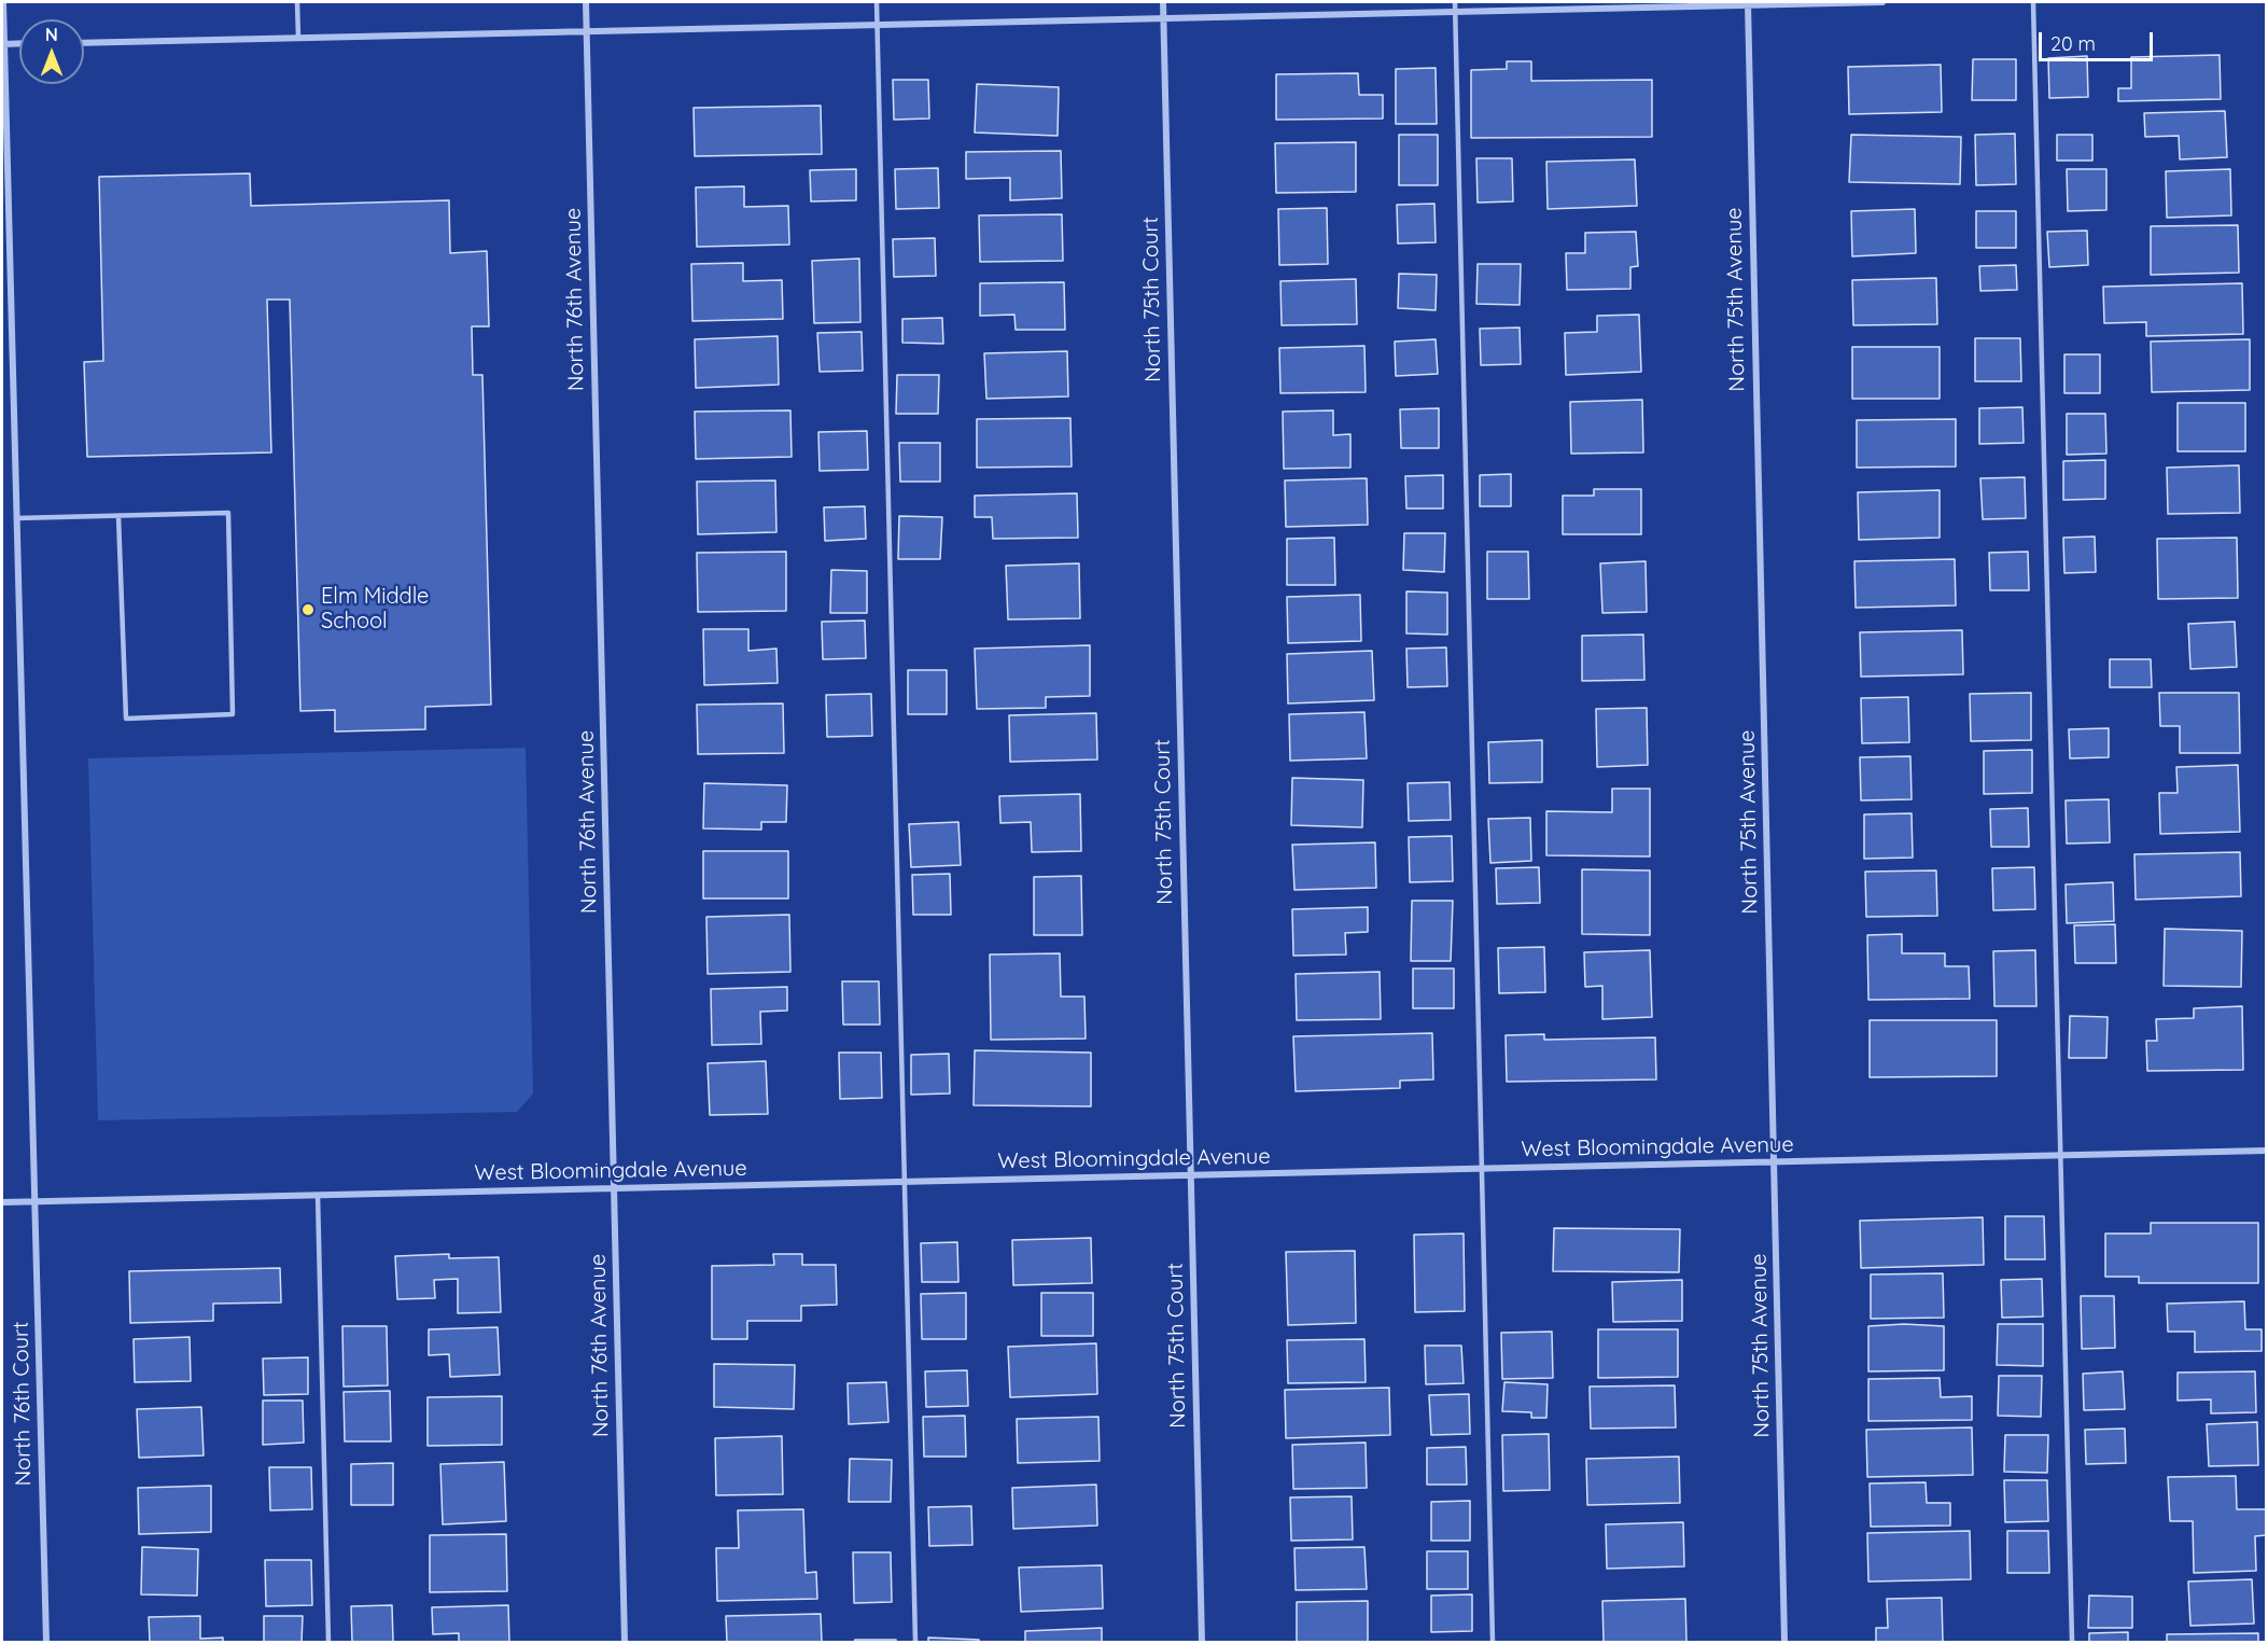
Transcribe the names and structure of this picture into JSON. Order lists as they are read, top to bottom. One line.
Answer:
{"streets":{"street":["North 76th Avenue","North 75th Court","North 75th Avenue","West Bloomingdale Avenue","North 76th Court"]},"crossings":[["North 76th Avenue","West Bloomingdale Avenue"],["North 75th Court","West Bloomingdale Avenue"],["North 75th Avenue","West Bloomingdale Avenue"],["West Bloomingdale Avenue","North 76th Court"]],"places":["Elm Middle School"],"scale_bar":"20 m","north":"top"}
